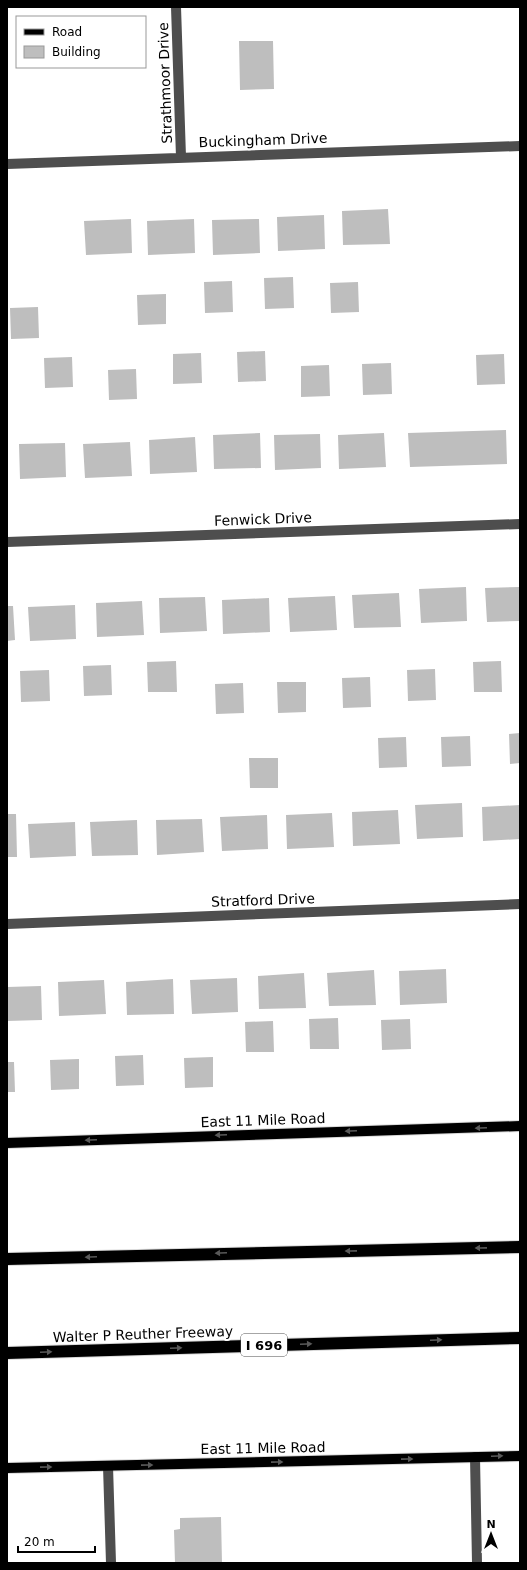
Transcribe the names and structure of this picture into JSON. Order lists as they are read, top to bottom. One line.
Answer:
{"streets":{"highway":["Walter P Reuther Freeway","I 696"],"main road":["East 11 Mile Road"],"street":["Strathmoor Drive","Buckingham Drive","Fenwick Drive","Stratford Drive"]},"crossings":[["Strathmoor Drive","Buckingham Drive"]],"legend":["Road","Building"],"scale_bar":"20 m","north":"top"}
